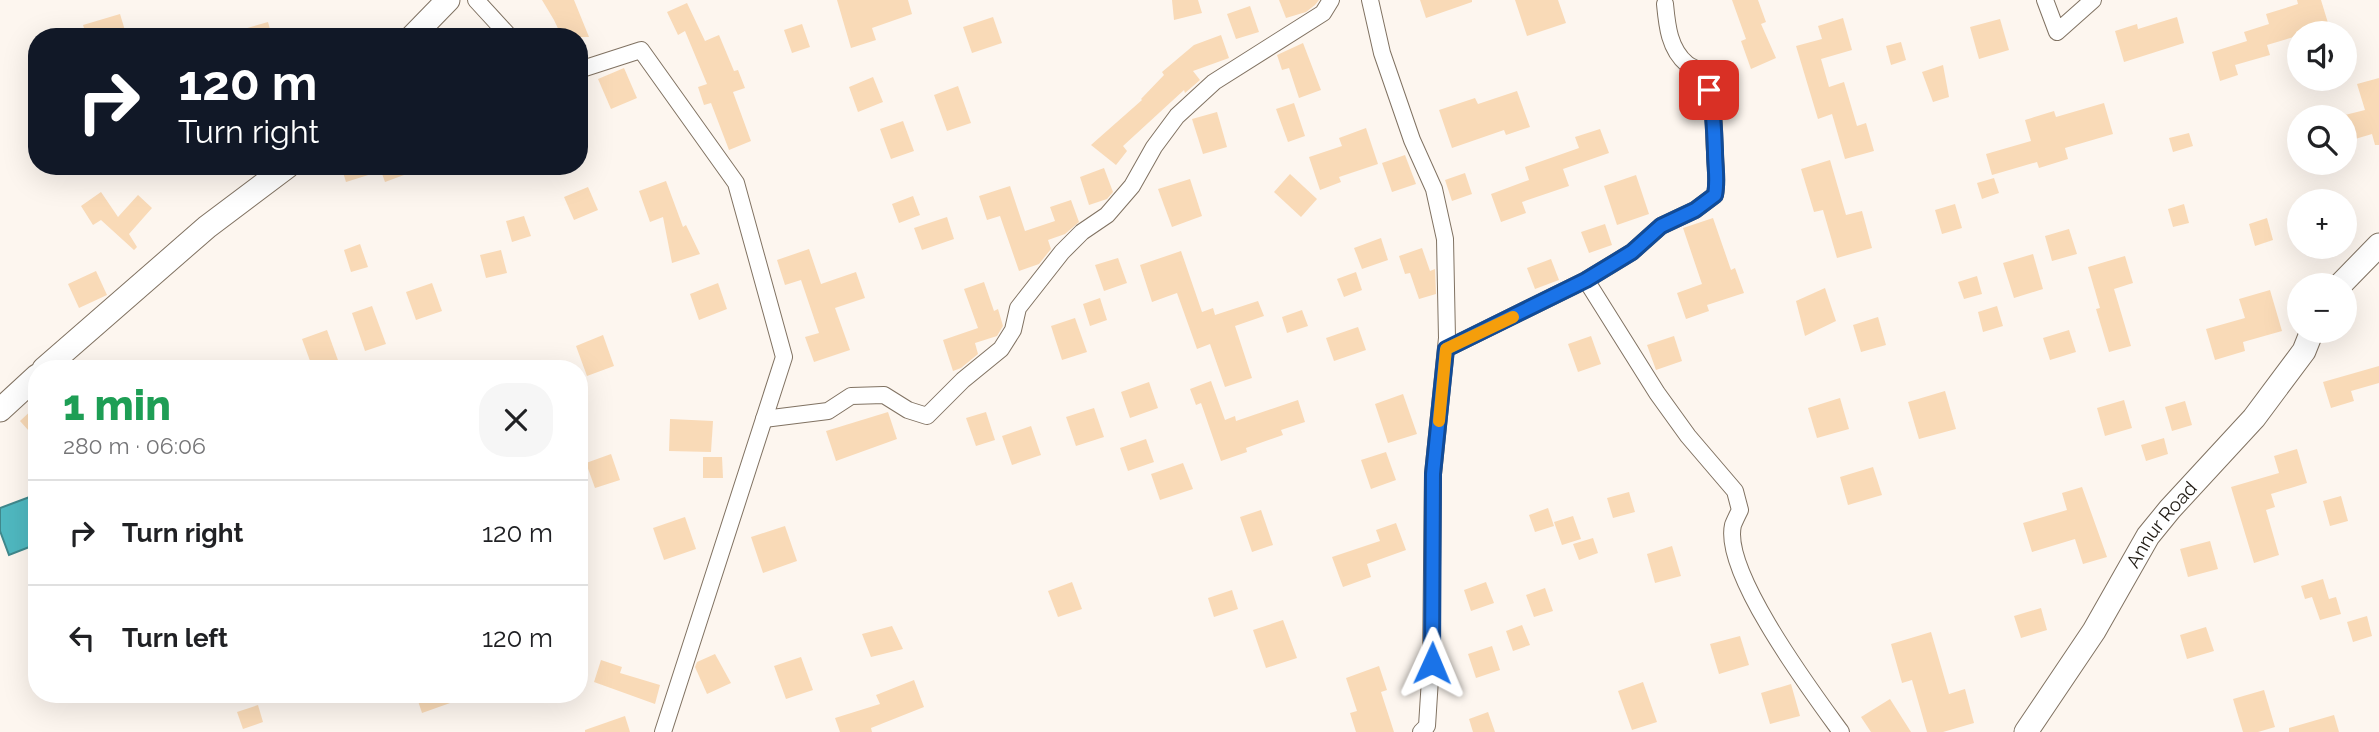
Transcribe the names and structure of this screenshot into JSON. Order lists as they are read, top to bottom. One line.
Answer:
{"streets":{"main road":["Annur Road"]},"page":{"map_buttons":["+","−"],"turn":["120 m","Turn right"],"heading":["1 min","280 m · 06:06"],"list":[{"name":"Turn right","value":"120 m"},{"name":"Turn left","value":"120 m"}]}}
